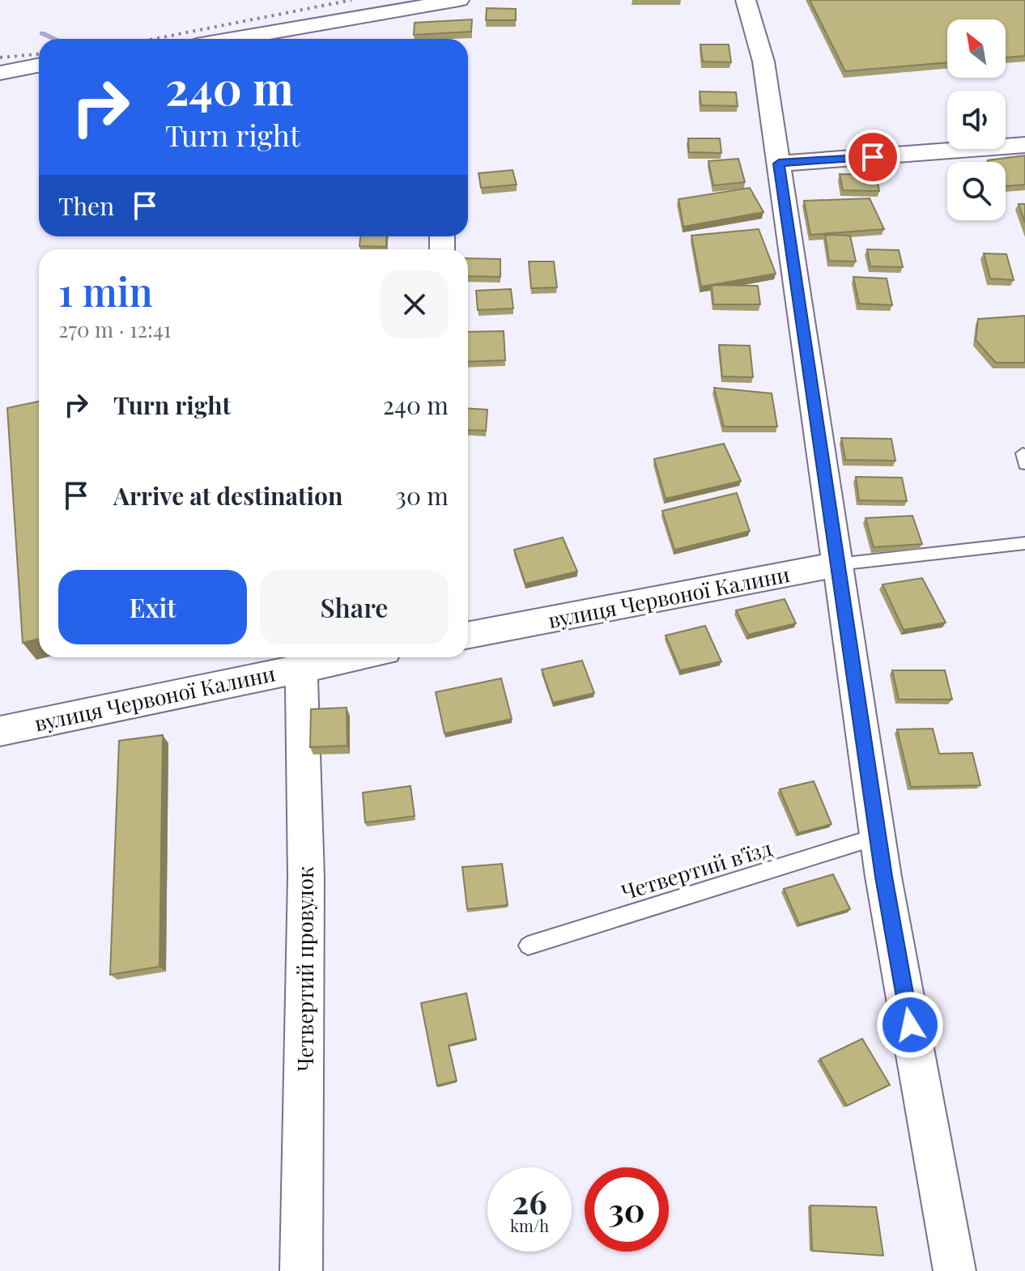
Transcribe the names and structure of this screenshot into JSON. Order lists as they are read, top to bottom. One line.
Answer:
{"streets":{"street":["вулиця Червоної Калини","Четвертий провулок"],"lane":["Четвертий в'їзд"]},"crossings":[["вулиця Червоної Калини","Четвертий провулок"]],"north":"top left","page":{"turn":["240 m","Turn right"],"then":"Then","heading":["1 min","270 m · 12:41"],"list":[{"name":"Turn right","value":"240 m"},{"name":"Arrive at destination","value":"30 m"}],"buttons":["Exit","Share"],"speed":"26 km/h","limit":"30"}}
